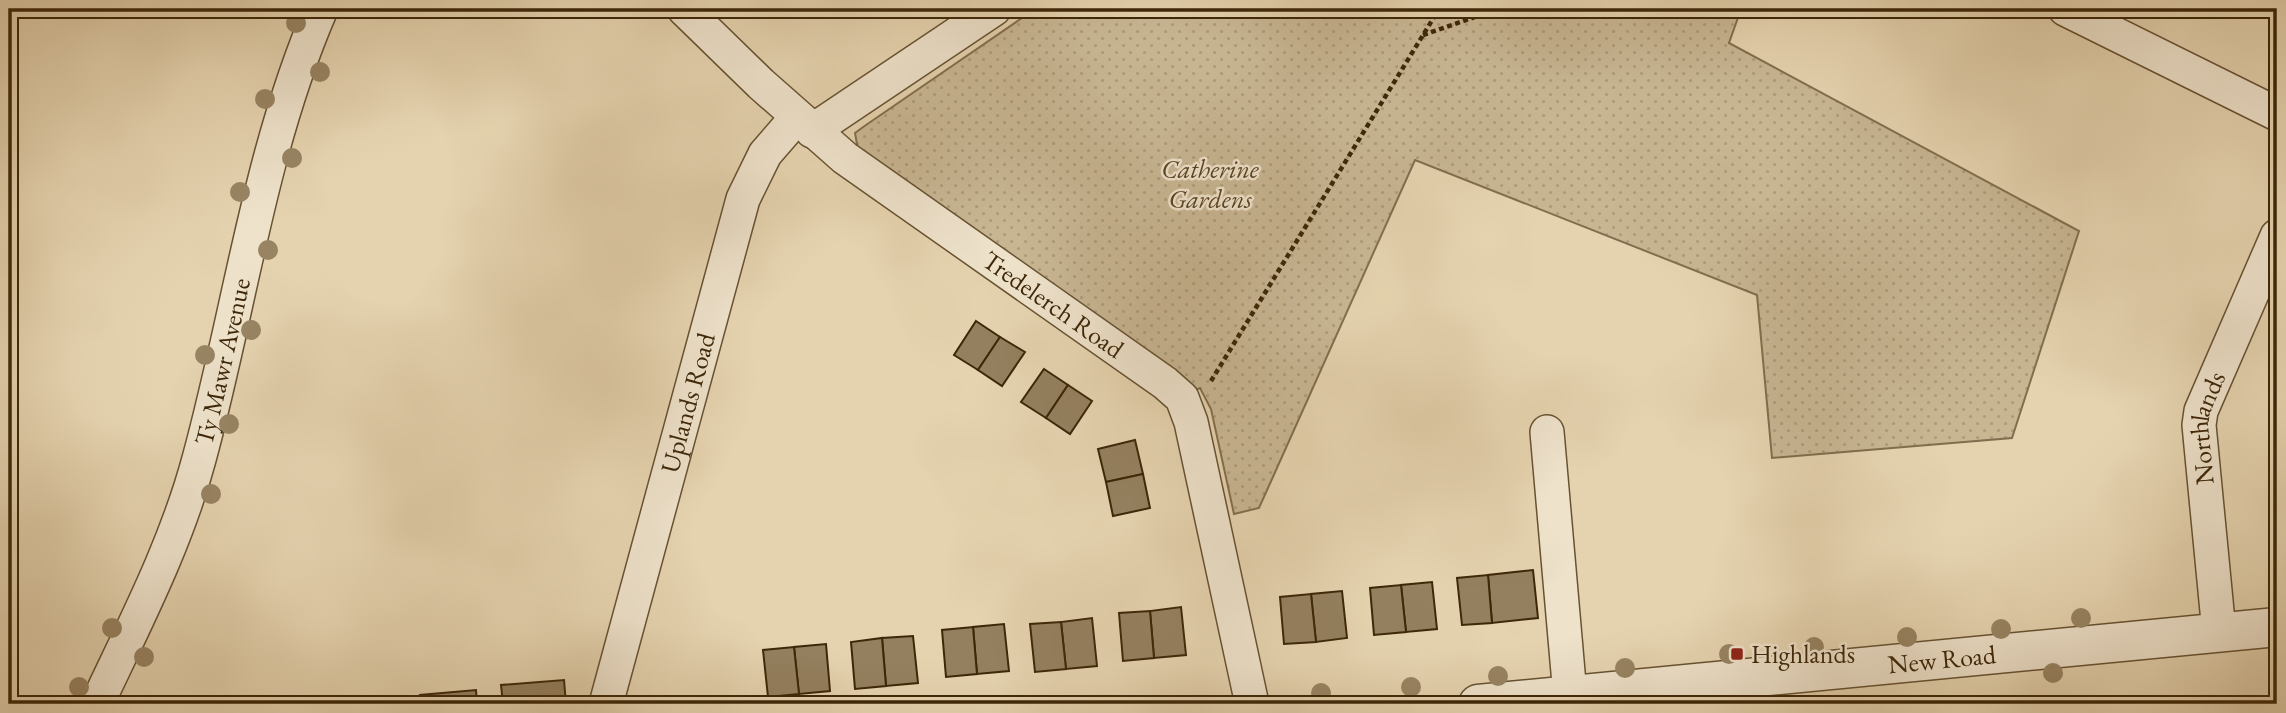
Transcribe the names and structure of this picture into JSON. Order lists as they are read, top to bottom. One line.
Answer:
{"streets":{"street":["Tredelerch Road","Ty Mawr Avenue","Uplands Road","Northlands","New Road"]},"crossings":[["Tredelerch Road","Uplands Road"],["Northlands","New Road"]],"parks":["Catherine Gardens"],"places":{"transit":["Highlands"]}}
